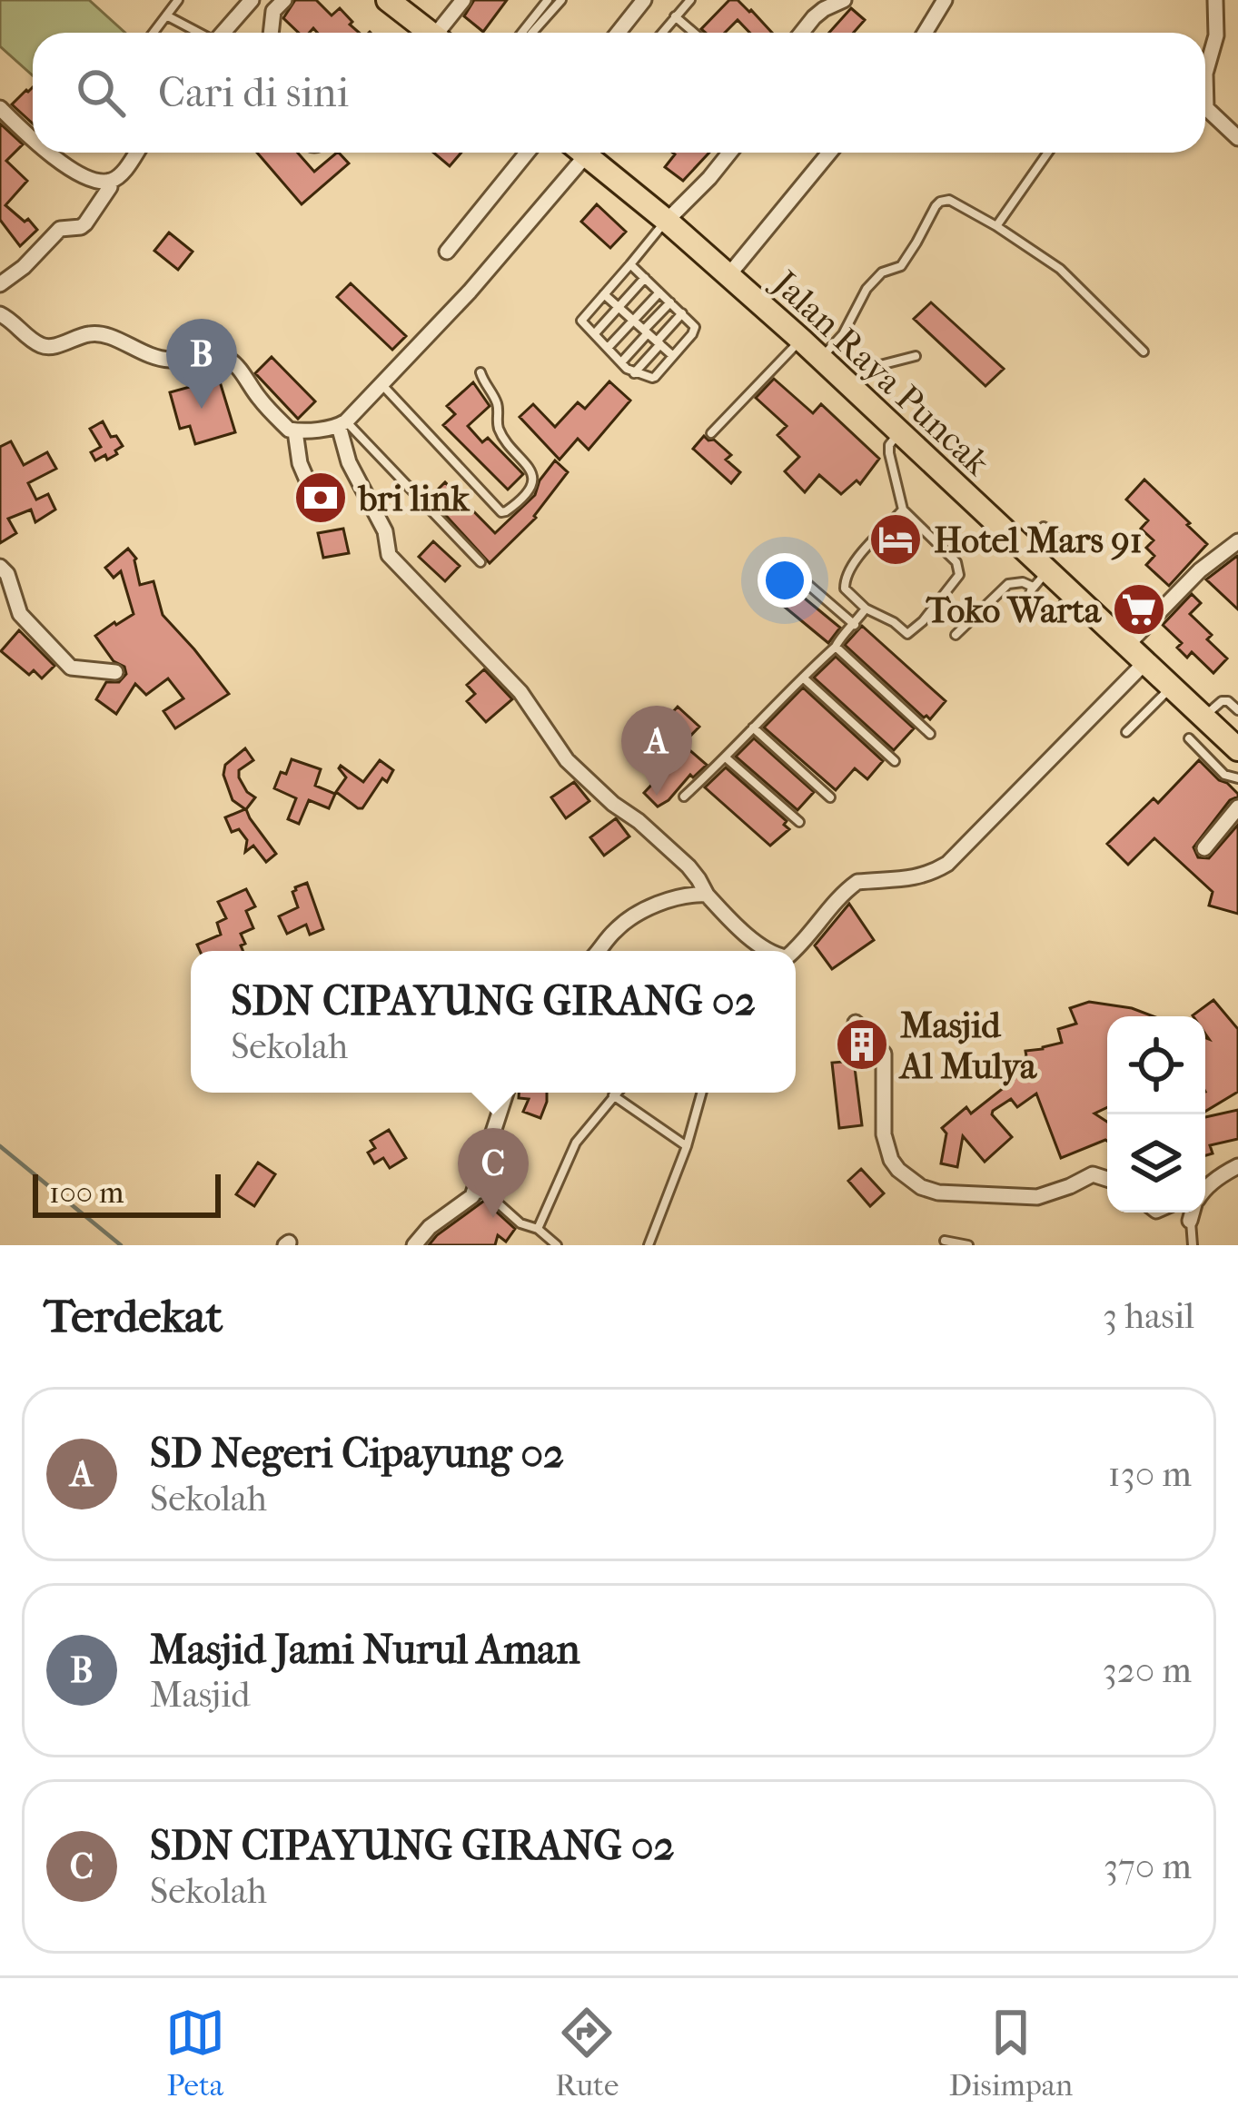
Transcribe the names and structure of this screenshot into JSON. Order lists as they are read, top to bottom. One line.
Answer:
{"streets":{"highway":["Jalan Raya Puncak"]},"places":{"bank":["bri link"],"hotel":["Hotel Mars 91"],"supermarket":["Toko Warta"],"building":["Masjid Al Mulya"]},"scale_bar":"100 m","page":{"search":"Cari di sini","pins":["B","A","C"],"popup":["SDN CIPAYUNG GIRANG 02","Sekolah"],"scale":"100 m","heading":["Terdekat","3 hasil"],"list":[{"mark":"A","name":"SD Negeri Cipayung 02","note":"Sekolah","value":"130 m"},{"mark":"B","name":"Masjid Jami Nurul Aman","note":"Masjid","value":"320 m"},{"mark":"C","name":"SDN CIPAYUNG GIRANG 02","note":"Sekolah","value":"370 m"}],"nav":["Peta","Rute","Disimpan"]}}
